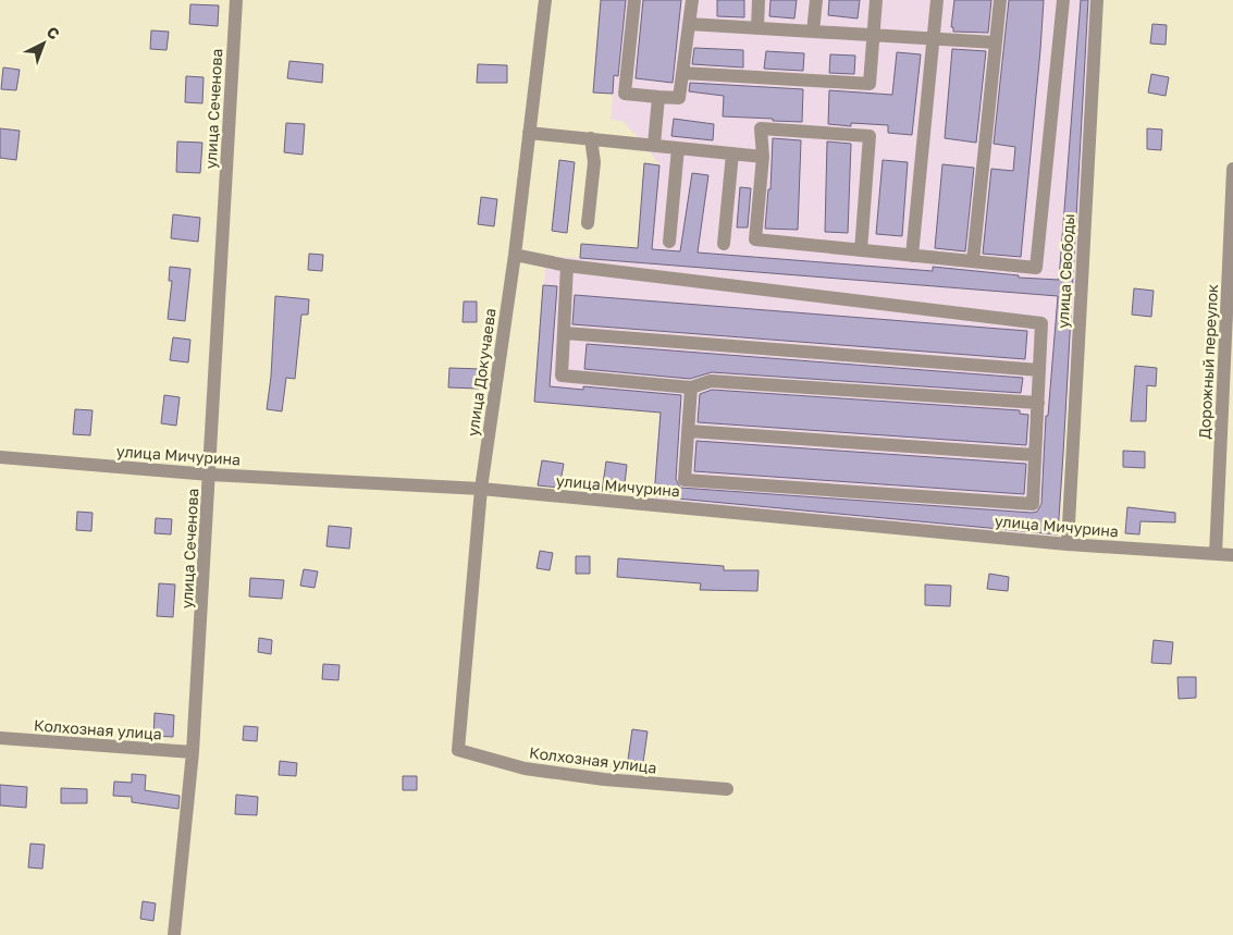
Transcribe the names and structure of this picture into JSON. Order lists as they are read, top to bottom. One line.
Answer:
{"streets":{"street":["улица Сеченова","улица Свободы","Дорожный переулок","улица Докучаева","улица Мичурина","Колхозная улица"]},"crossings":[["улица Сеченова","улица Мичурина"],["улица Сеченова","Колхозная улица"],["улица Свободы","улица Мичурина"],["Дорожный переулок","улица Мичурина"],["улица Докучаева","улица Мичурина"],["улица Докучаева","Колхозная улица"]],"north":"top right"}
